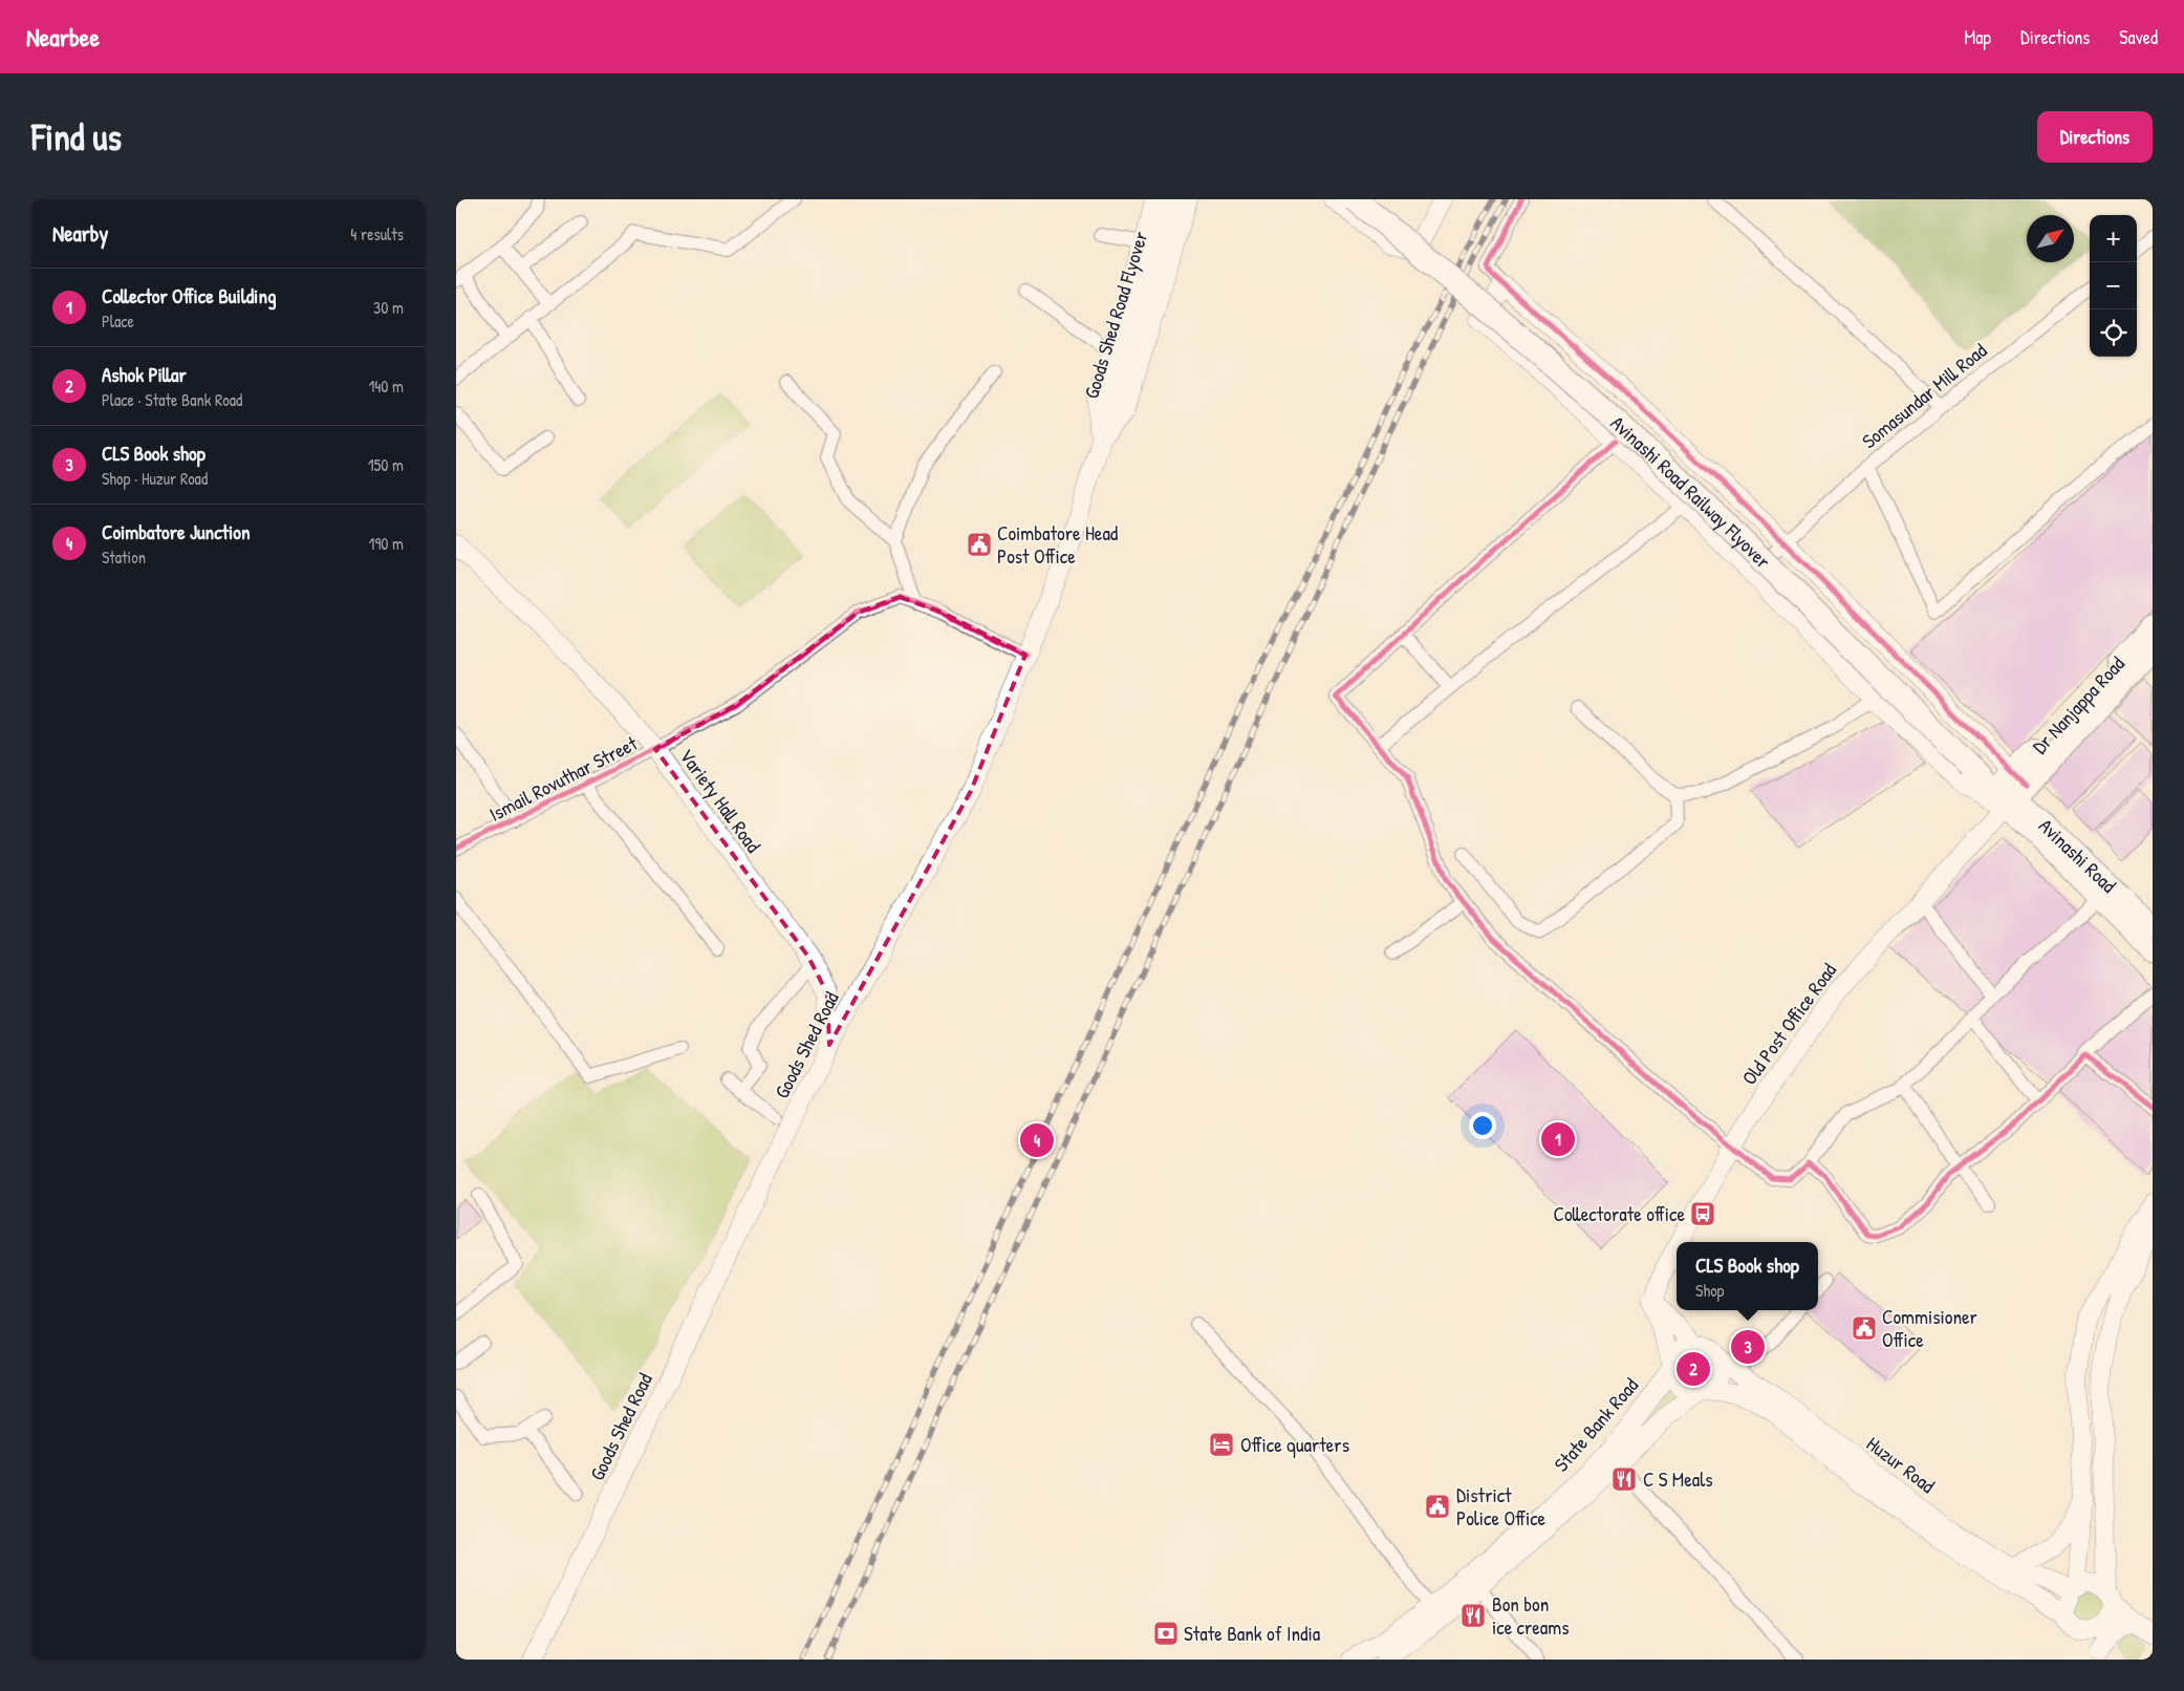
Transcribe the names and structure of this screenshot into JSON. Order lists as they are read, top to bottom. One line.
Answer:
{"streets":{"highway":["Avinashi Road Railway Flyover","Dr Nanjappa Road"],"main road":["Goods Shed Road Flyover","Variety Hall Road","Avinashi Road","Old Post Office Road","Goods Shed Road","State Bank Road","Huzur Road"],"street":["Somasundar Mill Road","Ismail Rovuthar Street"]},"crossings":[["Goods Shed Road Flyover","Goods Shed Road"],["Avinashi Road Railway Flyover","Dr Nanjappa Road"],["Avinashi Road Railway Flyover","Avinashi Road"],["Avinashi Road Railway Flyover","Old Post Office Road"],["Dr Nanjappa Road","Avinashi Road"],["Dr Nanjappa Road","Old Post Office Road"],["Ismail Rovuthar Street","Variety Hall Road"],["Ismail Rovuthar Street","Goods Shed Road"],["Variety Hall Road","Goods Shed Road"],["Avinashi Road","Old Post Office Road"],["State Bank Road","Huzur Road"]],"places":{"public building":["Coimbatore Head Post Office","Commisioner Office","District Police Office"],"bus stop":["Collectorate office"],"hotel":["Office quarters"],"restaurant":["C S Meals","Bon bon ice creams"],"bank":["State Bank of India"]},"north":"top right","page":{"header":"Nearbee","nav":["Map","Directions","Saved"],"buttons":"Directions","title":"Find us","heading":["Nearby","4 results"],"map_buttons":["+","−"],"list":[{"mark":"1","name":"Collector Office Building","note":"Place","value":"30 m"},{"mark":"2","name":"Ashok Pillar","note":"Place · State Bank Road","value":"140 m"},{"mark":"3","name":"CLS Book shop","note":"Shop · Huzur Road","value":"150 m"},{"mark":"4","name":"Coimbatore Junction","note":"Station","value":"190 m"}],"pins":["1","4","3","2"],"popup":["CLS Book shop","Shop"]}}
